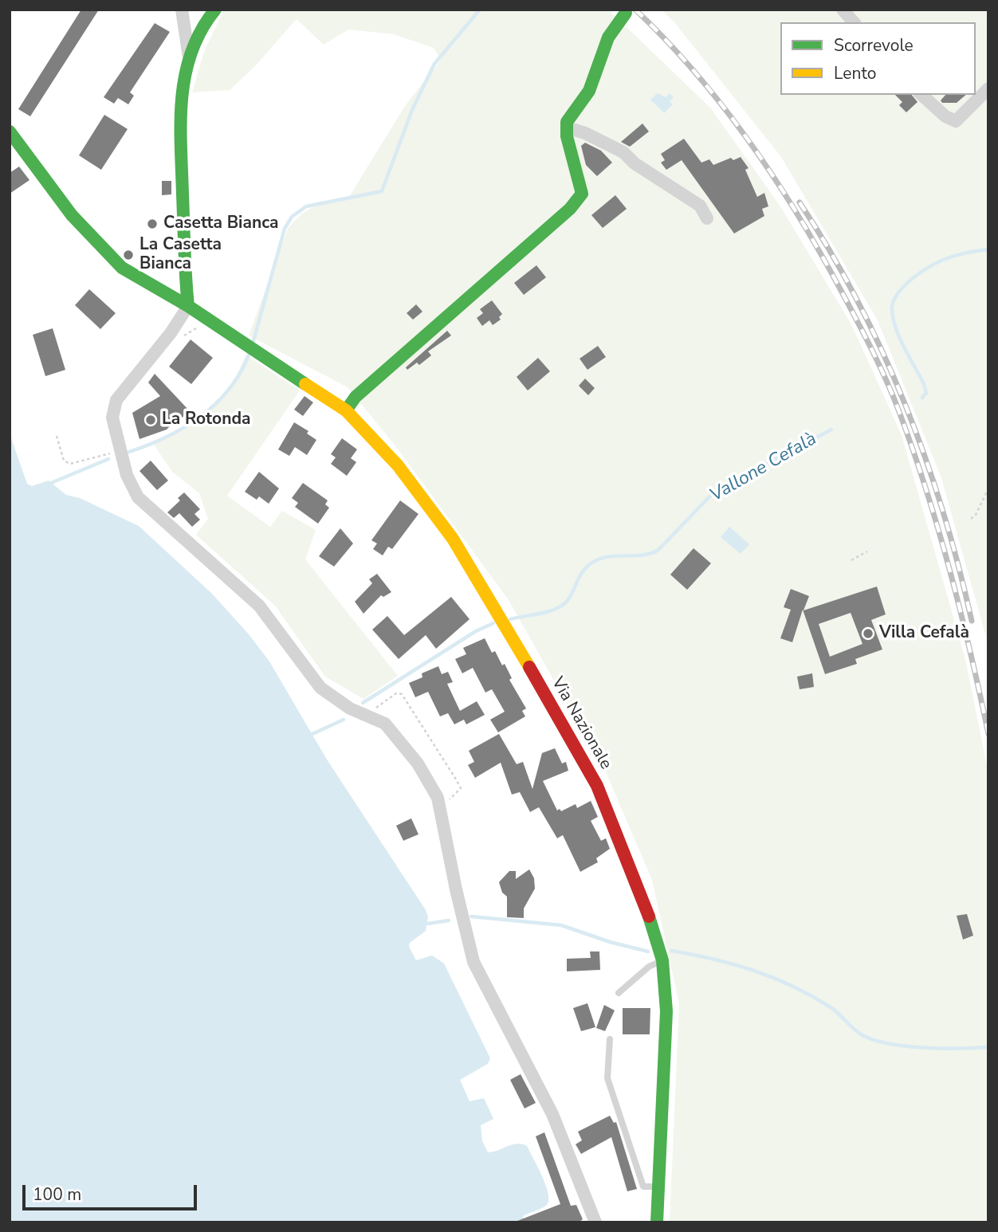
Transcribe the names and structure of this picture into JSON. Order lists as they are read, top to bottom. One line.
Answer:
{"streets":{"main road":["Via Nazionale"]},"water":["Vallone Cefalà"],"places":["Casetta Bianca","La Casetta Bianca","La Rotonda","Villa Cefalà"],"legend":["Scorrevole","Lento"],"scale_bar":"100 m"}
